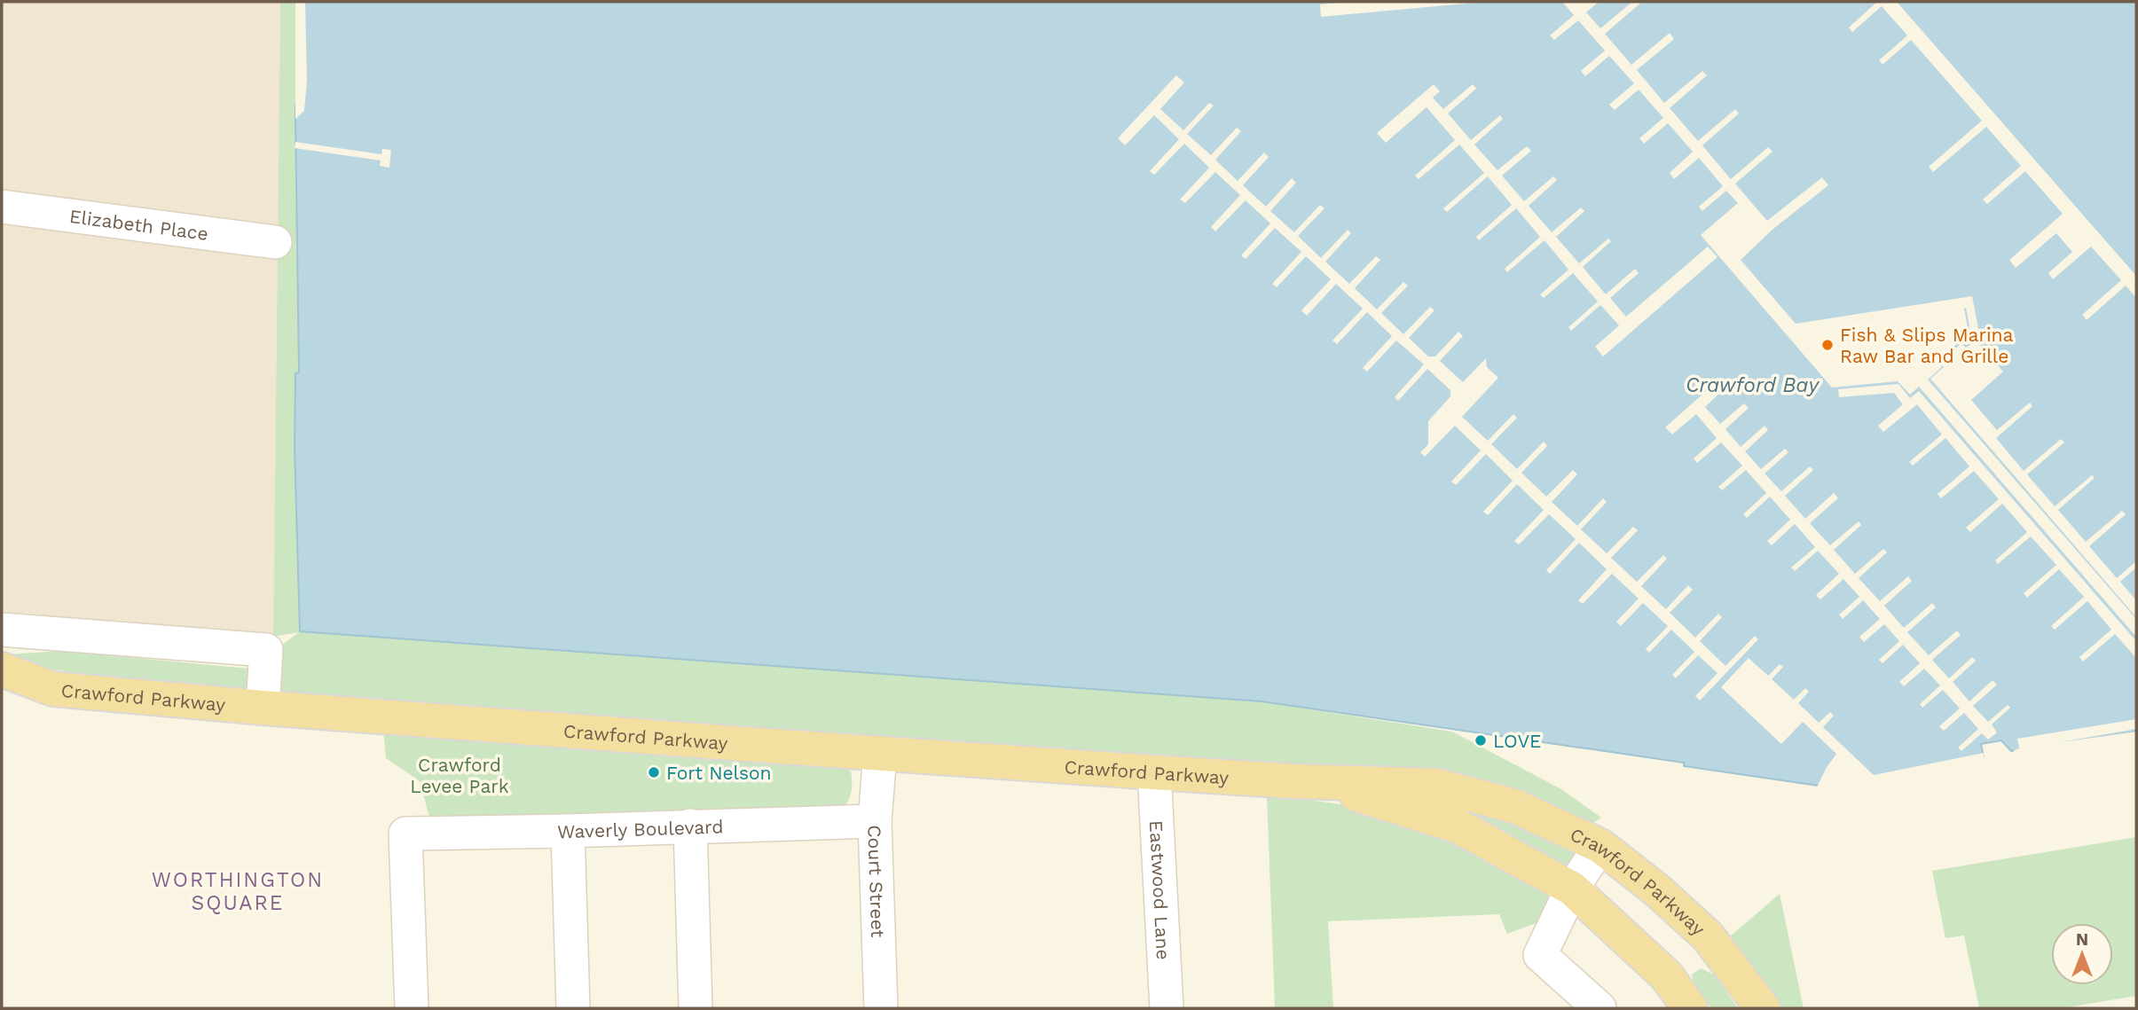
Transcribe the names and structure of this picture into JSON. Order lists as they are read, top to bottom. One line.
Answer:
{"streets":{"main road":["Crawford Parkway"],"street":["Elizabeth Place","Waverly Boulevard","Court Street","Eastwood Lane"]},"crossings":[["Crawford Parkway","Court Street"],["Crawford Parkway","Eastwood Lane"],["Waverly Boulevard","Court Street"]],"districts":["WORTHINGTON SQUARE"],"water":["Crawford Bay"],"parks":["Crawford Levee Park"],"places":["Fish & Slips Marina Raw Bar and Grille","LOVE","Fort Nelson"],"north":"top"}
